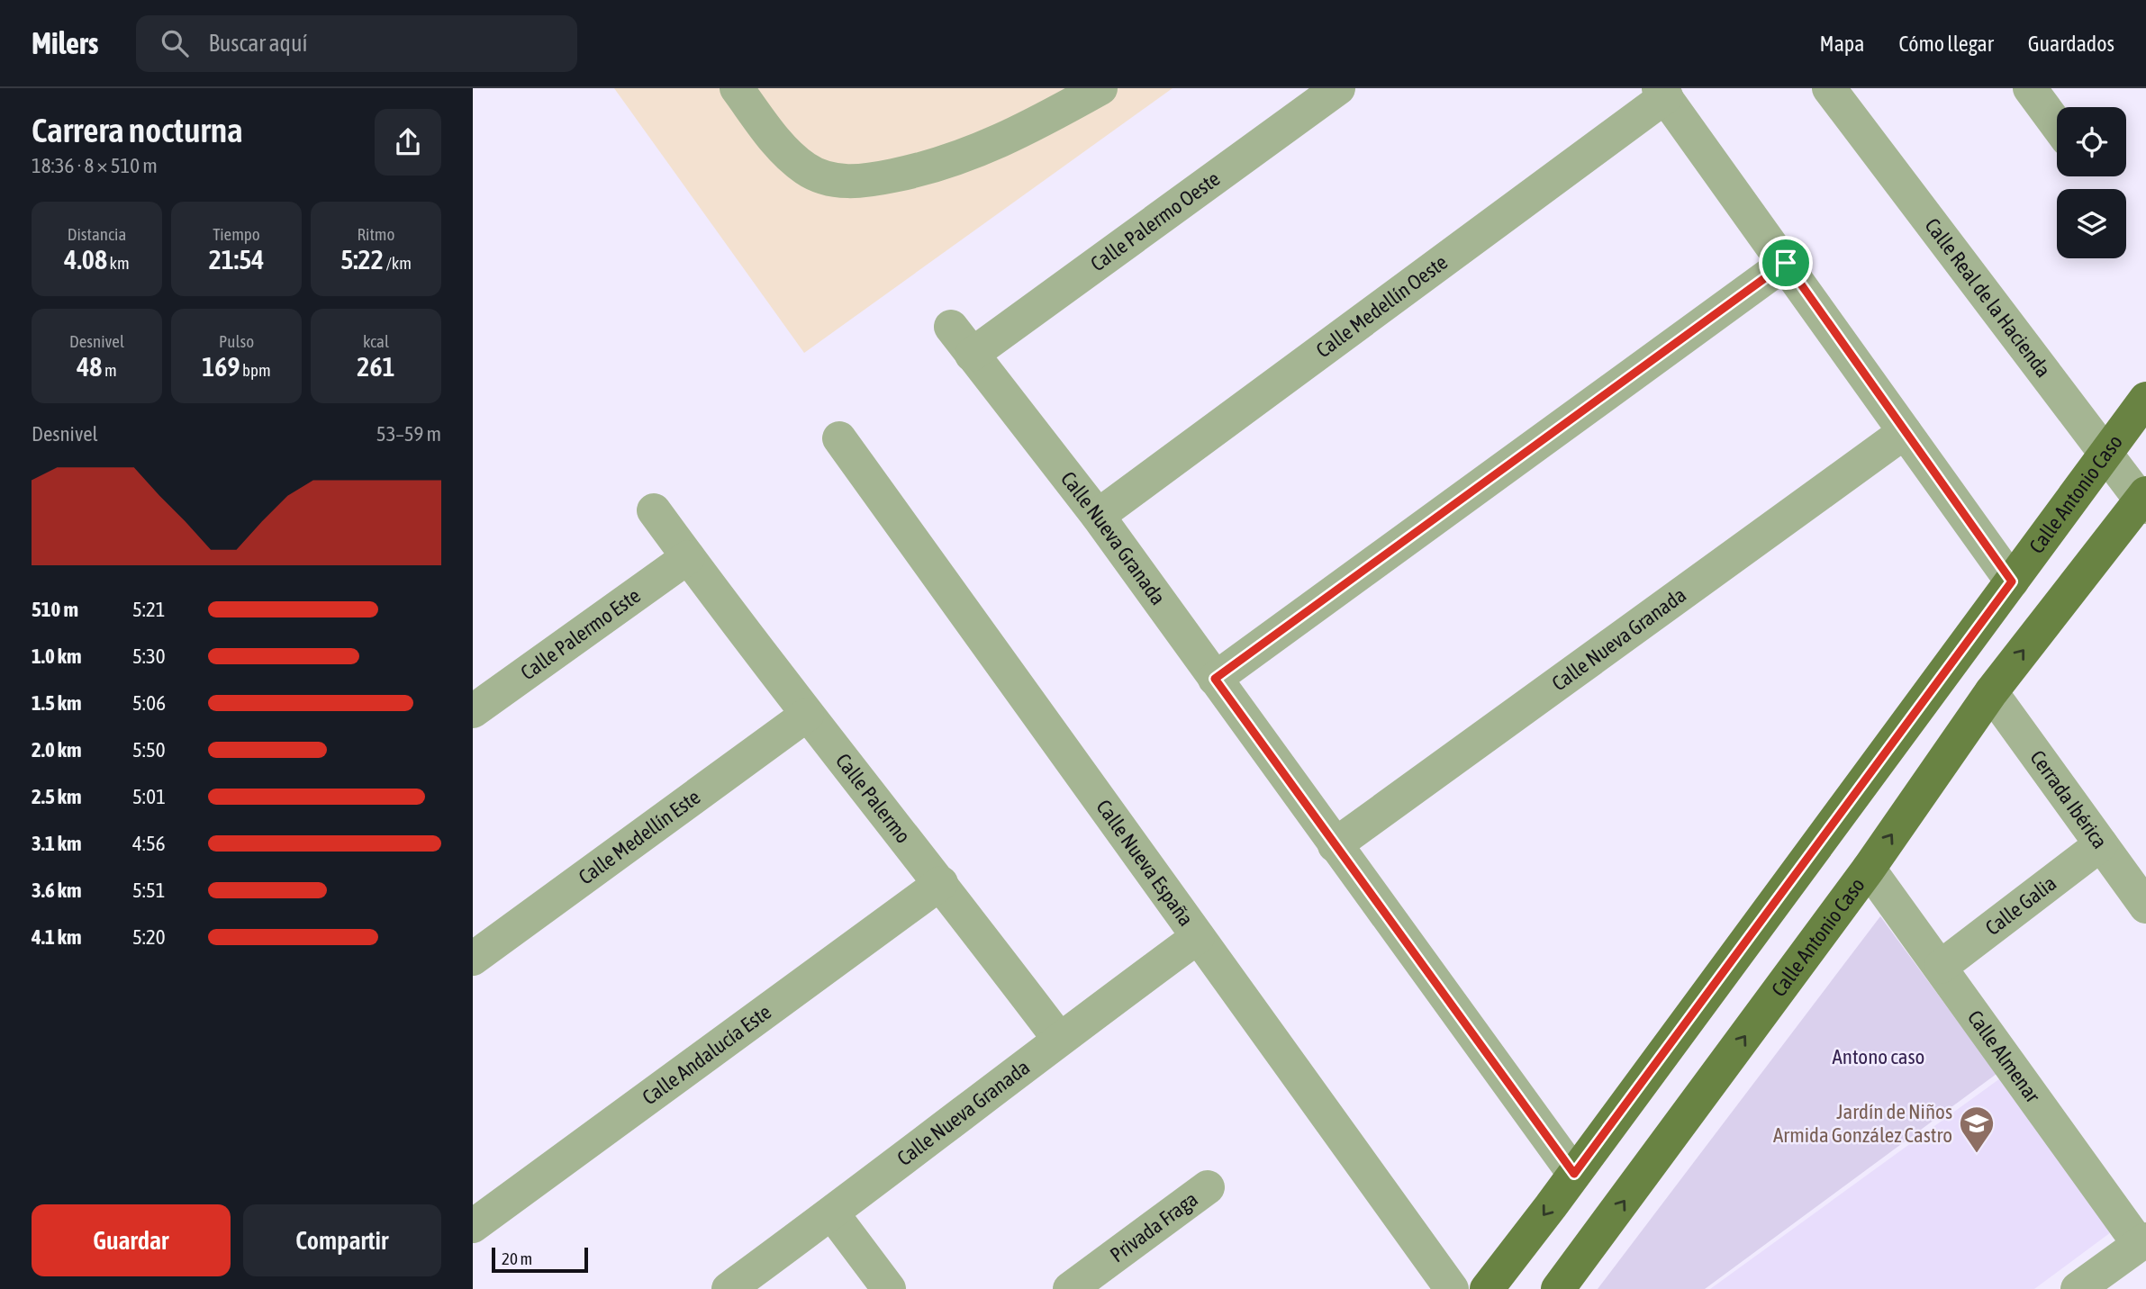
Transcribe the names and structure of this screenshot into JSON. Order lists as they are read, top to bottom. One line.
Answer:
{"streets":{"main road":["Calle Antonio Caso"],"street":["Calle Palermo Oeste","Calle Real de la Hacienda","Calle Medellín Oeste","Calle Nueva Granada","Calle Palermo Este","Calle Palermo","Cerrada Ibérica","Calle Medellín Este","Calle Nueva España","Calle Galia","Calle Andalucía Este","Calle Almenar","Privada Fraga"]},"crossings":[["Calle Palermo Oeste","Calle Nueva Granada"],["Calle Real de la Hacienda","Calle Antonio Caso"],["Calle Medellín Oeste","Calle Nueva Granada"],["Calle Antonio Caso","Calle Nueva Granada"],["Calle Antonio Caso","Cerrada Ibérica"],["Calle Antonio Caso","Calle Almenar"],["Calle Nueva Granada","Calle Palermo"],["Calle Nueva Granada","Calle Nueva España"],["Calle Palermo Este","Calle Palermo"],["Calle Palermo","Calle Medellín Este"],["Calle Palermo","Calle Andalucía Este"],["Cerrada Ibérica","Calle Galia"],["Calle Galia","Calle Almenar"]],"parks":["Antono caso"],"places":{"school or university":["Jardín de Niños Armida González Castro"]},"scale_bar":"20 m","page":{"header":"Milers","search":"Buscar aquí","nav":["Mapa","Cómo llegar","Guardados"],"heading":["Carrera nocturna","18:36 · 8 × 510 m"],"stats":[["Distancia","4.08 km"],["Tiempo","21:54"],["Ritmo","5:22 /km"],["Desnivel","48 m"],["Pulso","169 bpm"],["kcal","261"]],"chart":["Desnivel","53–59 m"],"list":[{"name":"510 m","note":"5:21"},{"name":"1.0 km","note":"5:30"},{"name":"1.5 km","note":"5:06"},{"name":"2.0 km","note":"5:50"},{"name":"2.5 km","note":"5:01"},{"name":"3.1 km","note":"4:56"},{"name":"3.6 km","note":"5:51"},{"name":"4.1 km","note":"5:20"}],"buttons":["Guardar","Compartir"],"scale":"20 m"}}
